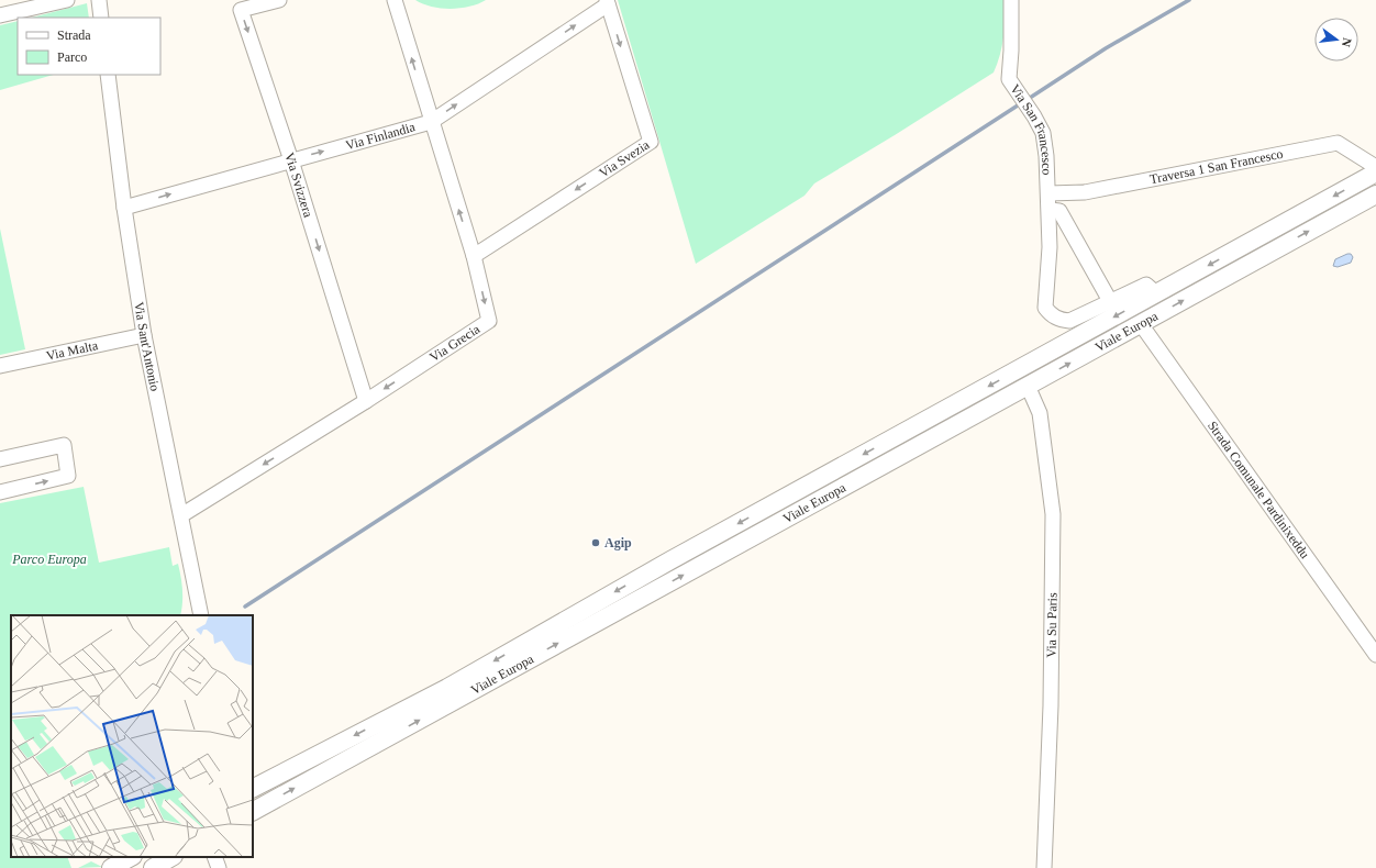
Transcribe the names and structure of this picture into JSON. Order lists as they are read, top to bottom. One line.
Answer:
{"streets":{"main road":["Viale Europa"],"street":["Via San Francesco","Via Finlandia","Via Svezia","Traversa 1 San Francesco","Via Svizzera","Via Grecia","Via Sant'Antonio","Via Malta","Strada Comunale Pardinixeddu","Via Su Paris"]},"crossings":[["Via San Francesco","Traversa 1 San Francesco"],["Via San Francesco","Viale Europa"],["Via Finlandia","Via Svezia"],["Via Finlandia","Via Svizzera"],["Via Finlandia","Via Grecia"],["Via Finlandia","Via Sant'Antonio"],["Via Svezia","Via Grecia"],["Via Svizzera","Via Grecia"],["Viale Europa","Strada Comunale Pardinixeddu"],["Viale Europa","Via Su Paris"],["Via Grecia","Via Sant'Antonio"],["Via Sant'Antonio","Via Malta"]],"one_way":["Via Finlandia","Via Svezia","Via Svizzera"],"parks":["Parco Europa"],"places":["Agip"],"legend":["Strada","Parco"],"north":"right"}
